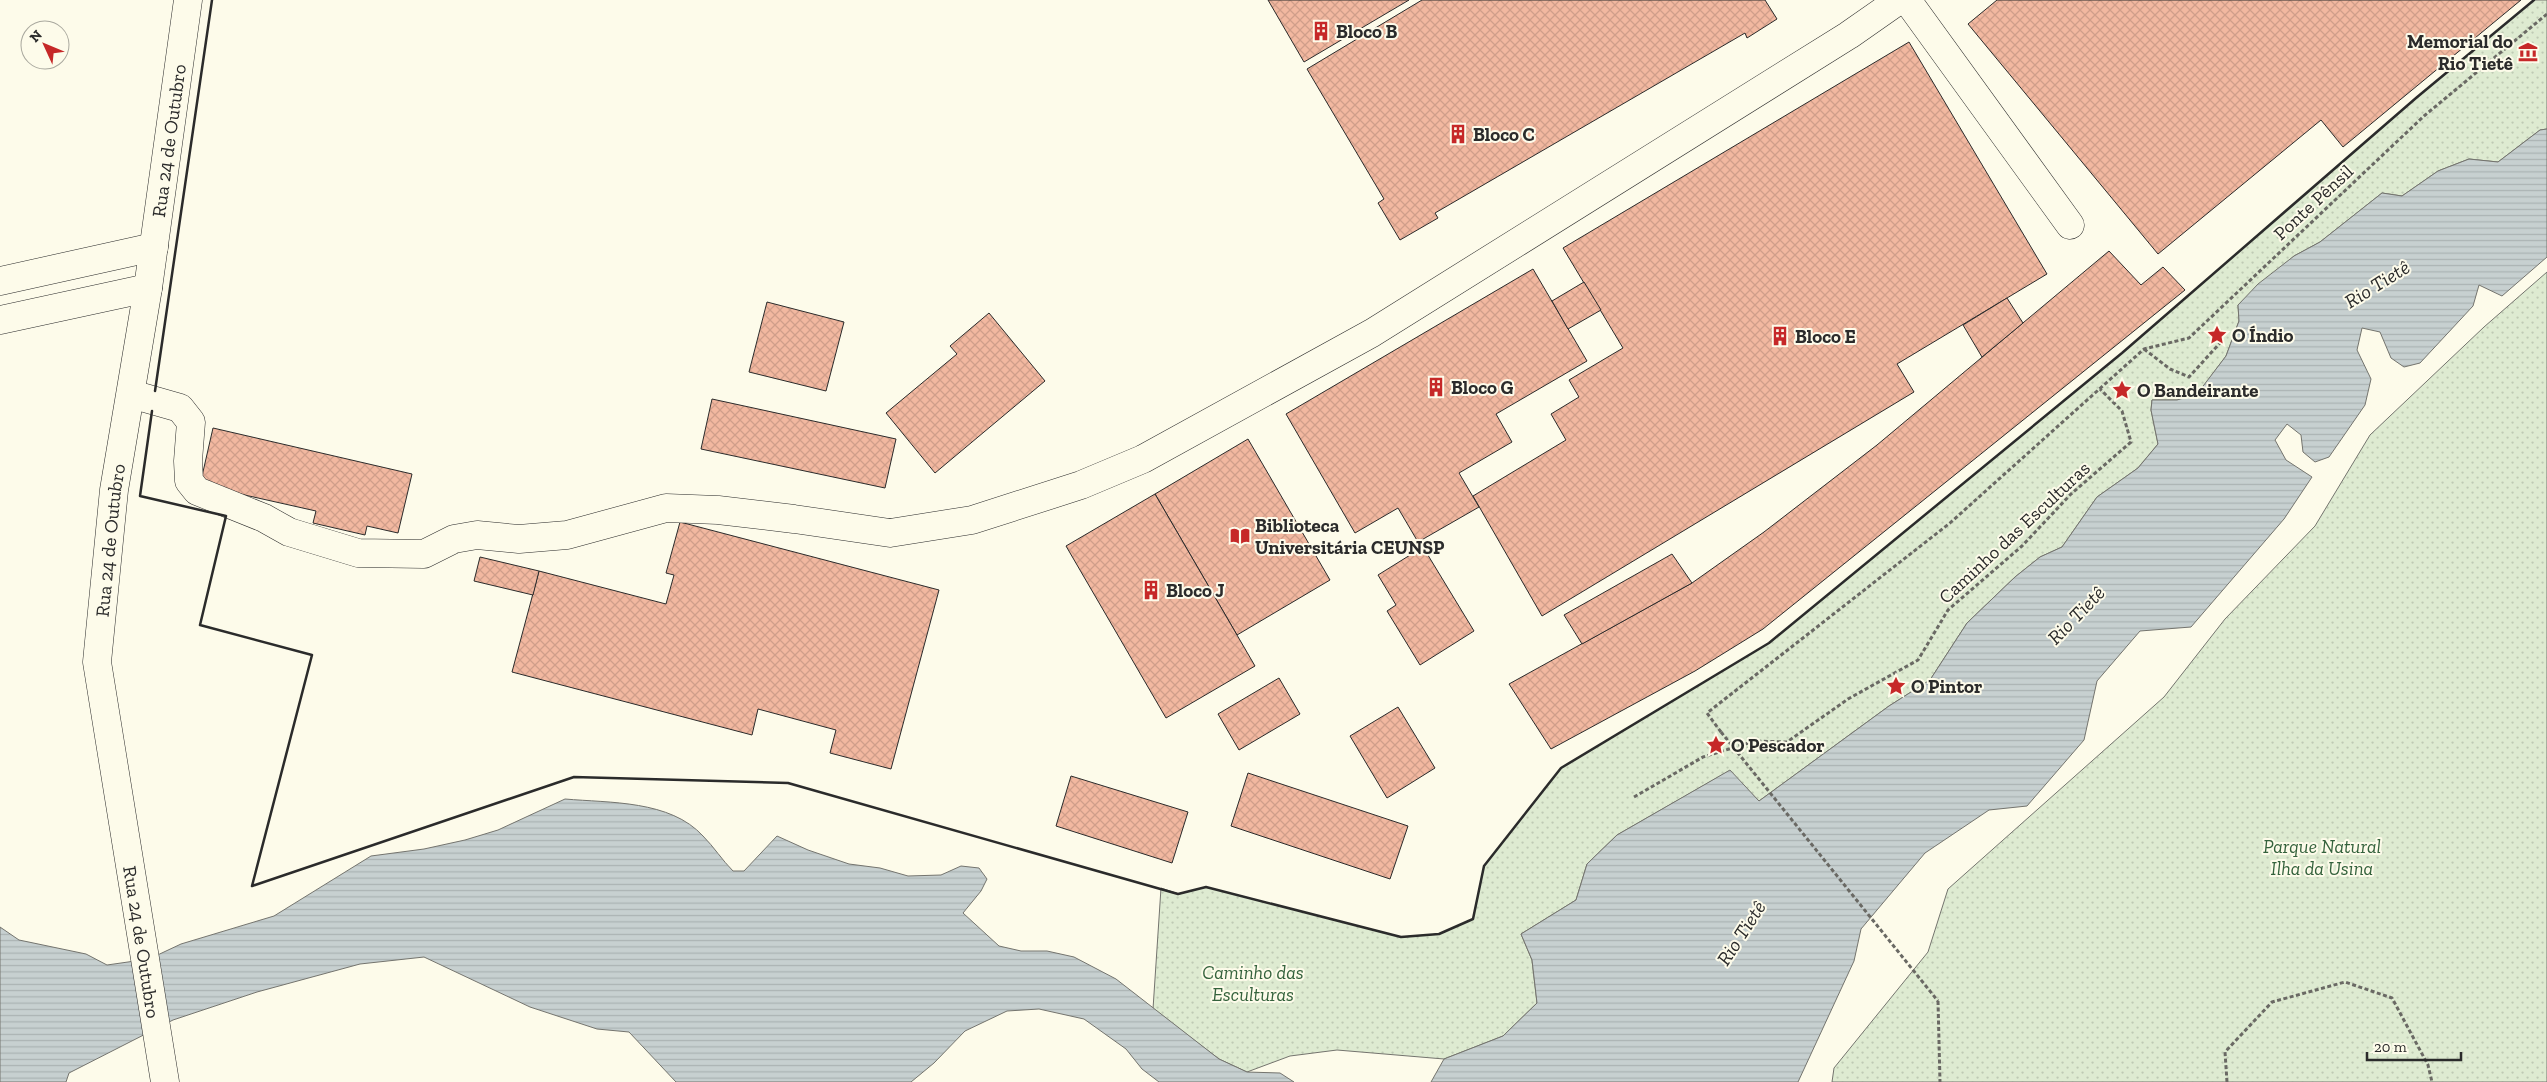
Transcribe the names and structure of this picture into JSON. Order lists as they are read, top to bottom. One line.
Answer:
{"streets":{"street":["Rua 24 de Outubro"],"path":["Ponte Pênsil","Caminho das Esculturas"]},"water":["Rio Tietê"],"parks":["Parque Natural Ilha da Usina","Caminho das Esculturas"],"places":{"building":["Bloco B","Bloco C","Bloco E","Bloco G","Bloco J"],"museum":["Memorial do Rio Tietê"],"place":["O Índio","O Bandeirante","O Pintor","O Pescador"],"library":["Biblioteca Universitária CEUNSP"]},"scale_bar":"20 m","north":"top left"}
